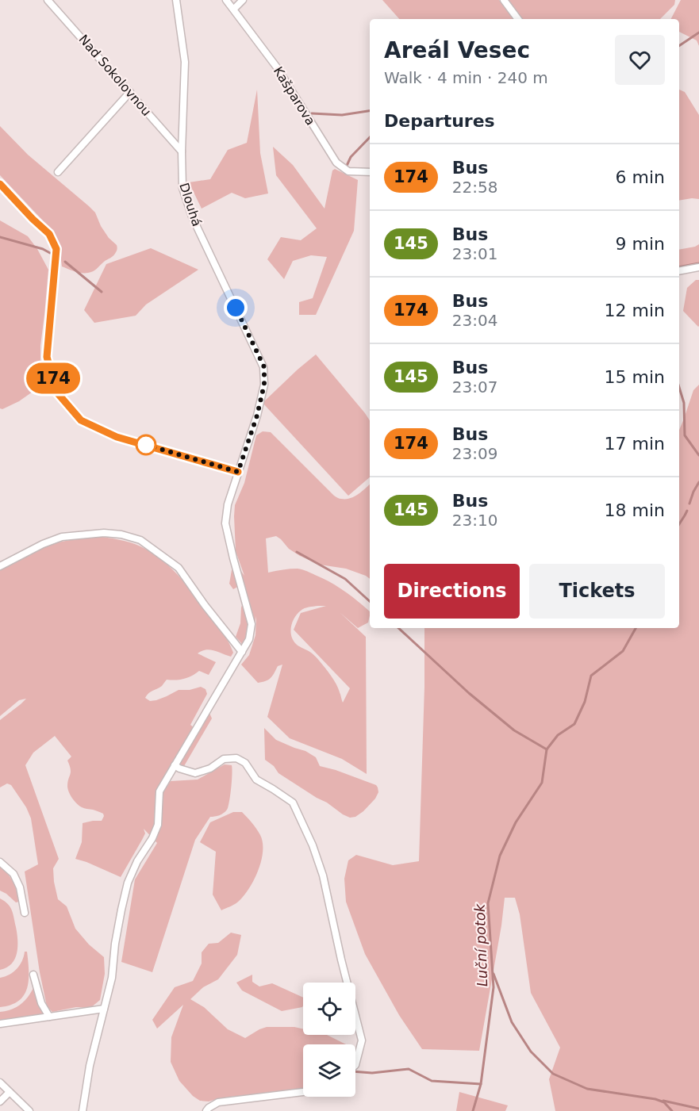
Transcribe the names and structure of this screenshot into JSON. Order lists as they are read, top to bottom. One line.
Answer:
{"streets":{"street":["Nad Sokolovnou","Kašparova","Dlouhá"]},"crossings":[["Nad Sokolovnou","Dlouhá"]],"water":["Luční potok"],"lines":["bus line 174"],"page":{"on_map":"174","heading":[["Areál Vesec","Walk · 4 min · 240 m"],"Departures"],"list":[{"mark":"174","name":"Bus","note":"22:58","value":"6 min"},{"mark":"145","name":"Bus","note":"23:01","value":"9 min"},{"mark":"174","name":"Bus","note":"23:04","value":"12 min"},{"mark":"145","name":"Bus","note":"23:07","value":"15 min"},{"mark":"174","name":"Bus","note":"23:09","value":"17 min"},{"mark":"145","name":"Bus","note":"23:10","value":"18 min"}],"buttons":["Directions","Tickets"]}}
